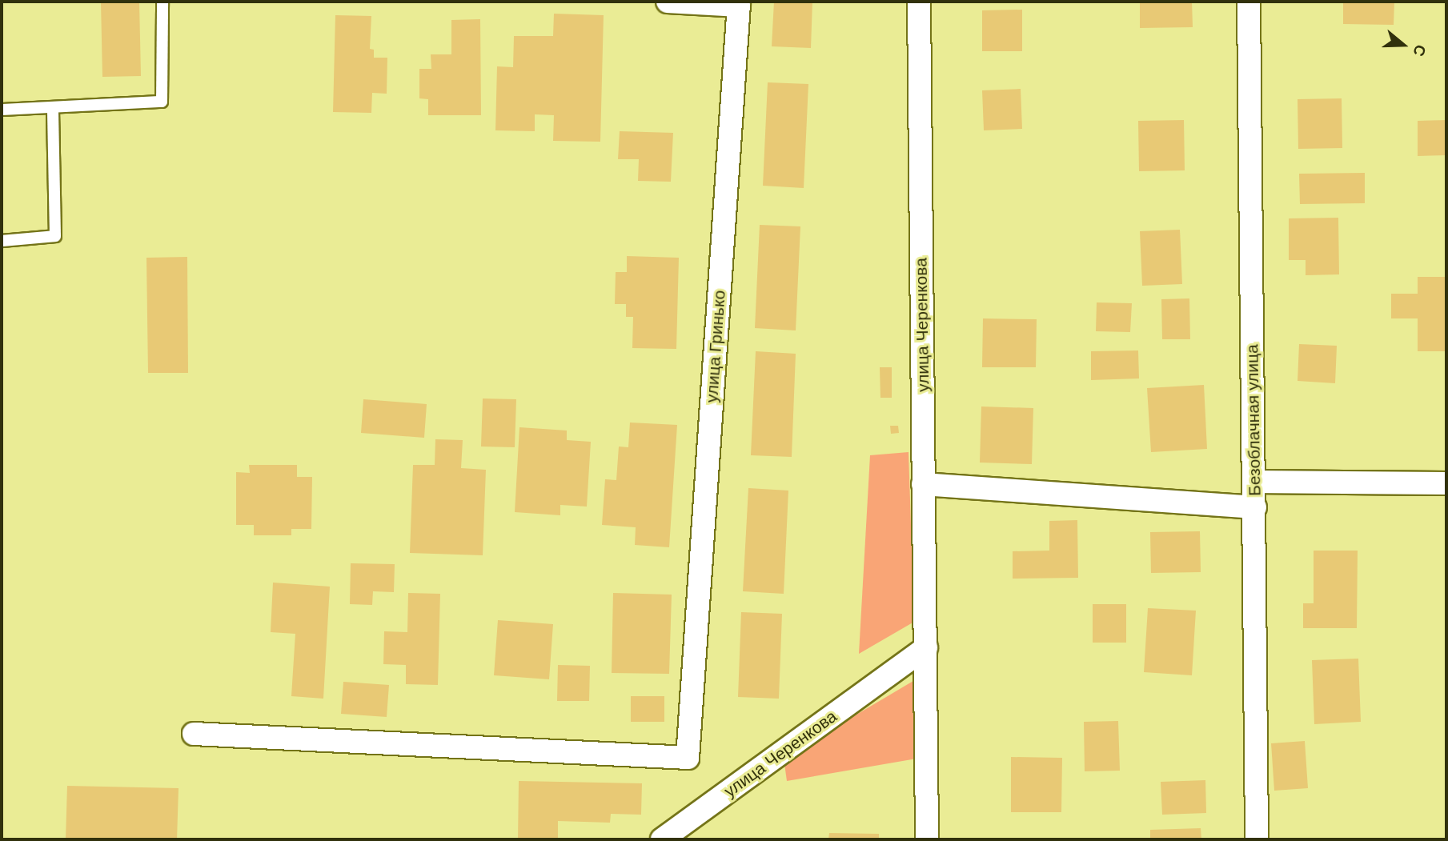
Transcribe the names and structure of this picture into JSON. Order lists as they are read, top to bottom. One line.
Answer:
{"streets":{"street":["улица Черенкова","улица Гринько","Безоблачная улица"]},"north":"right"}
